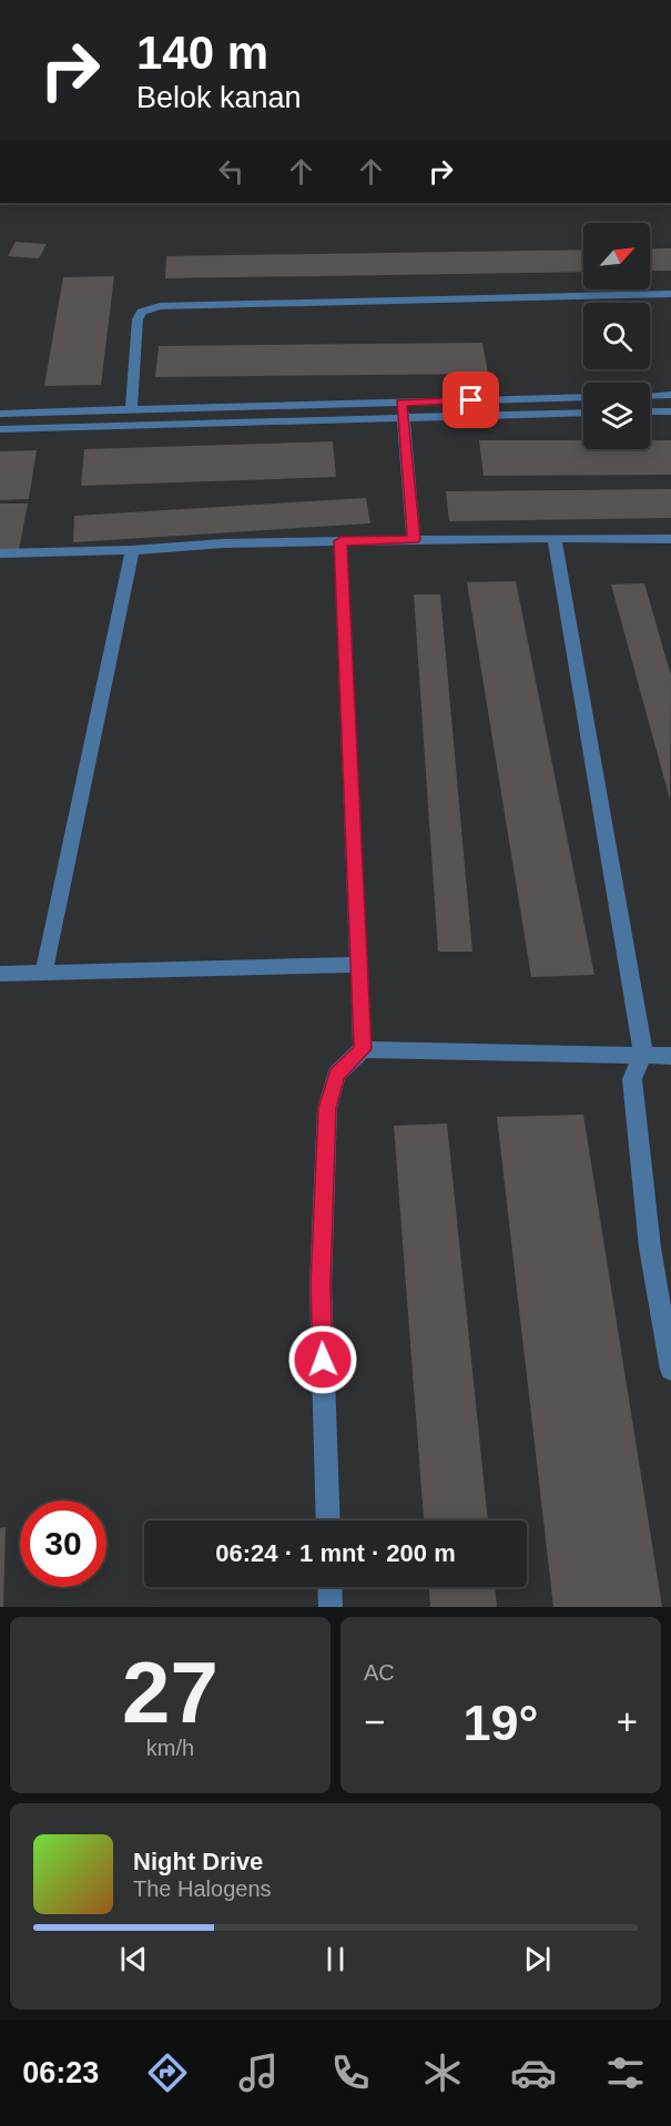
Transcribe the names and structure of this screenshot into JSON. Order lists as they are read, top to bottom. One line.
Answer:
{"north":"top right","page":{"turn":["140 m","Belok kanan"],"limit":"30","trip":"06:24 · 1 mnt · 200 m","tile":[["27","km/h"],"AC"],"heat":["−","19°","+"],"song":["Night Drive","The Halogens"],"tabs":"06:23"}}
